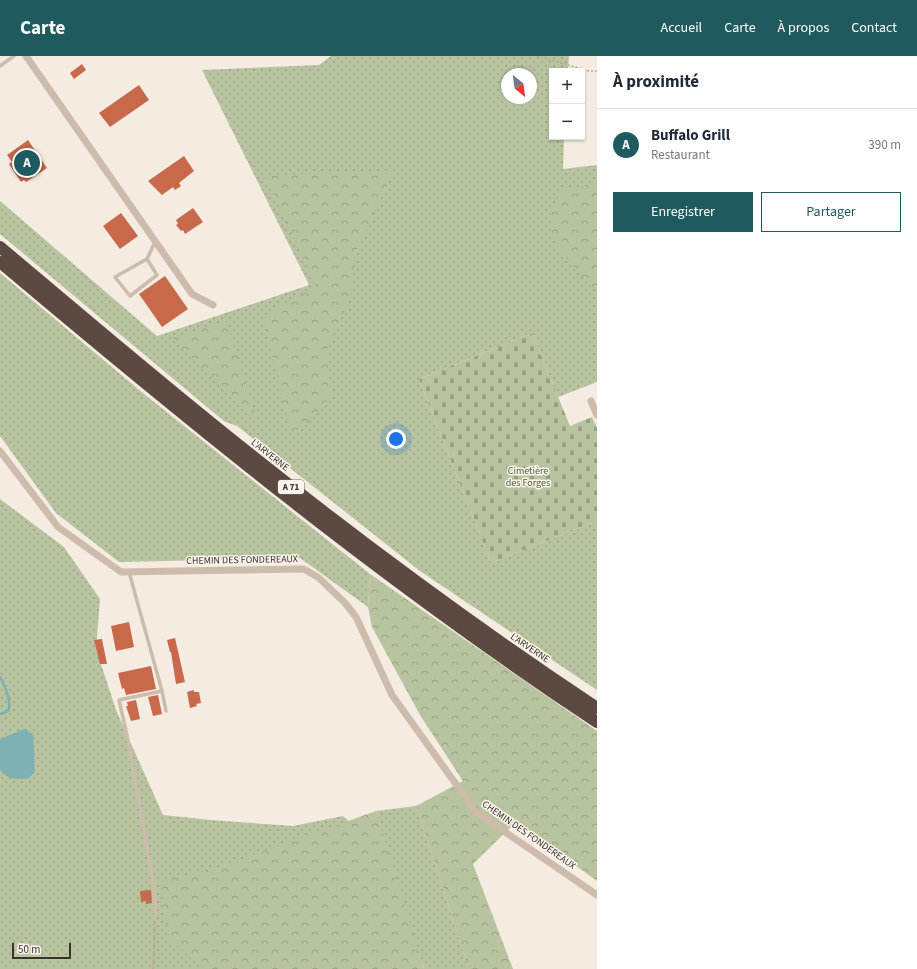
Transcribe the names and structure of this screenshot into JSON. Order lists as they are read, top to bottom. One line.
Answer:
{"streets":{"highway":["L'ARVERNE","A 71"],"street":["CHEMIN DES FONDEREAUX"]},"parks":["Cimetière des Forges"],"scale_bar":"50 m","north":"bottom right","page":{"header":"Carte","nav":["Accueil","Carte","À propos","Contact"],"heading":"À proximité","map_buttons":["+","−"],"list":[{"mark":"A","name":"Buffalo Grill","note":"Restaurant","value":"390 m"}],"pins":"A","buttons":["Enregistrer","Partager"],"scale":"50 m"}}
